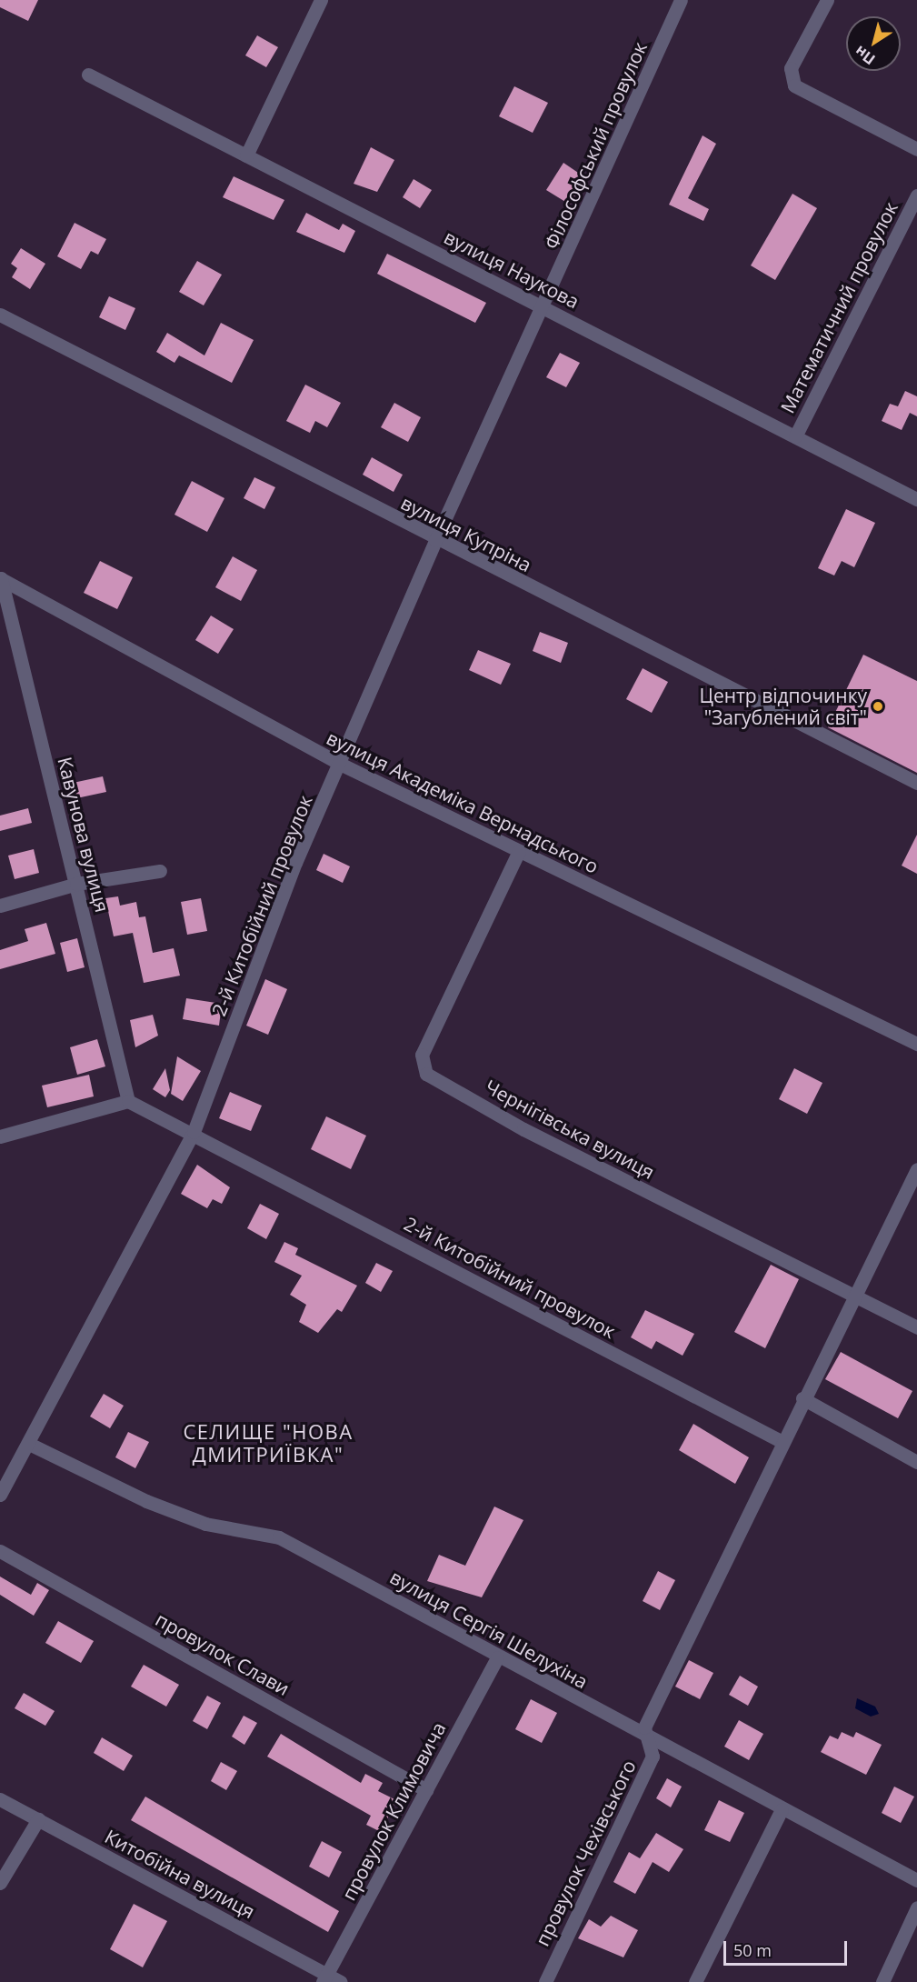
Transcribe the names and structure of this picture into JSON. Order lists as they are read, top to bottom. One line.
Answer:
{"streets":{"street":["Філософський провулок","вулиця Наукова","Математичний провулок","вулиця Купріна","вулиця Академіка Вернадського","Кавунова вулиця","2-й Китобійний провулок","Чернігівська вулиця","вулиця Сергія Шелухіна","провулок Слави","провулок Климовича","провулок Чехівського","Китобійна вулиця"]},"crossings":[["Філософський провулок","вулиця Наукова"],["Філософський провулок","2-й Китобійний провулок"],["вулиця Наукова","Математичний провулок"],["вулиця Наукова","2-й Китобійний провулок"],["вулиця Купріна","2-й Китобійний провулок"],["вулиця Академіка Вернадського","Кавунова вулиця"],["вулиця Академіка Вернадського","2-й Китобійний провулок"],["вулиця Академіка Вернадського","Чернігівська вулиця"],["2-й Китобійний провулок","вулиця Сергія Шелухіна"],["2-й Китобійний провулок","провулок Чехівського"],["Чернігівська вулиця","провулок Чехівського"],["вулиця Сергія Шелухіна","провулок Климовича"],["вулиця Сергія Шелухіна","провулок Чехівського"],["провулок Слави","провулок Климовича"],["провулок Климовича","Китобійна вулиця"]],"districts":["СЕЛИЩЕ \"НОВА ДМИТРИЇВКА\""],"places":["Центр відпочинку \"Загублений світ\""],"scale_bar":"50 m","north":"bottom left"}
